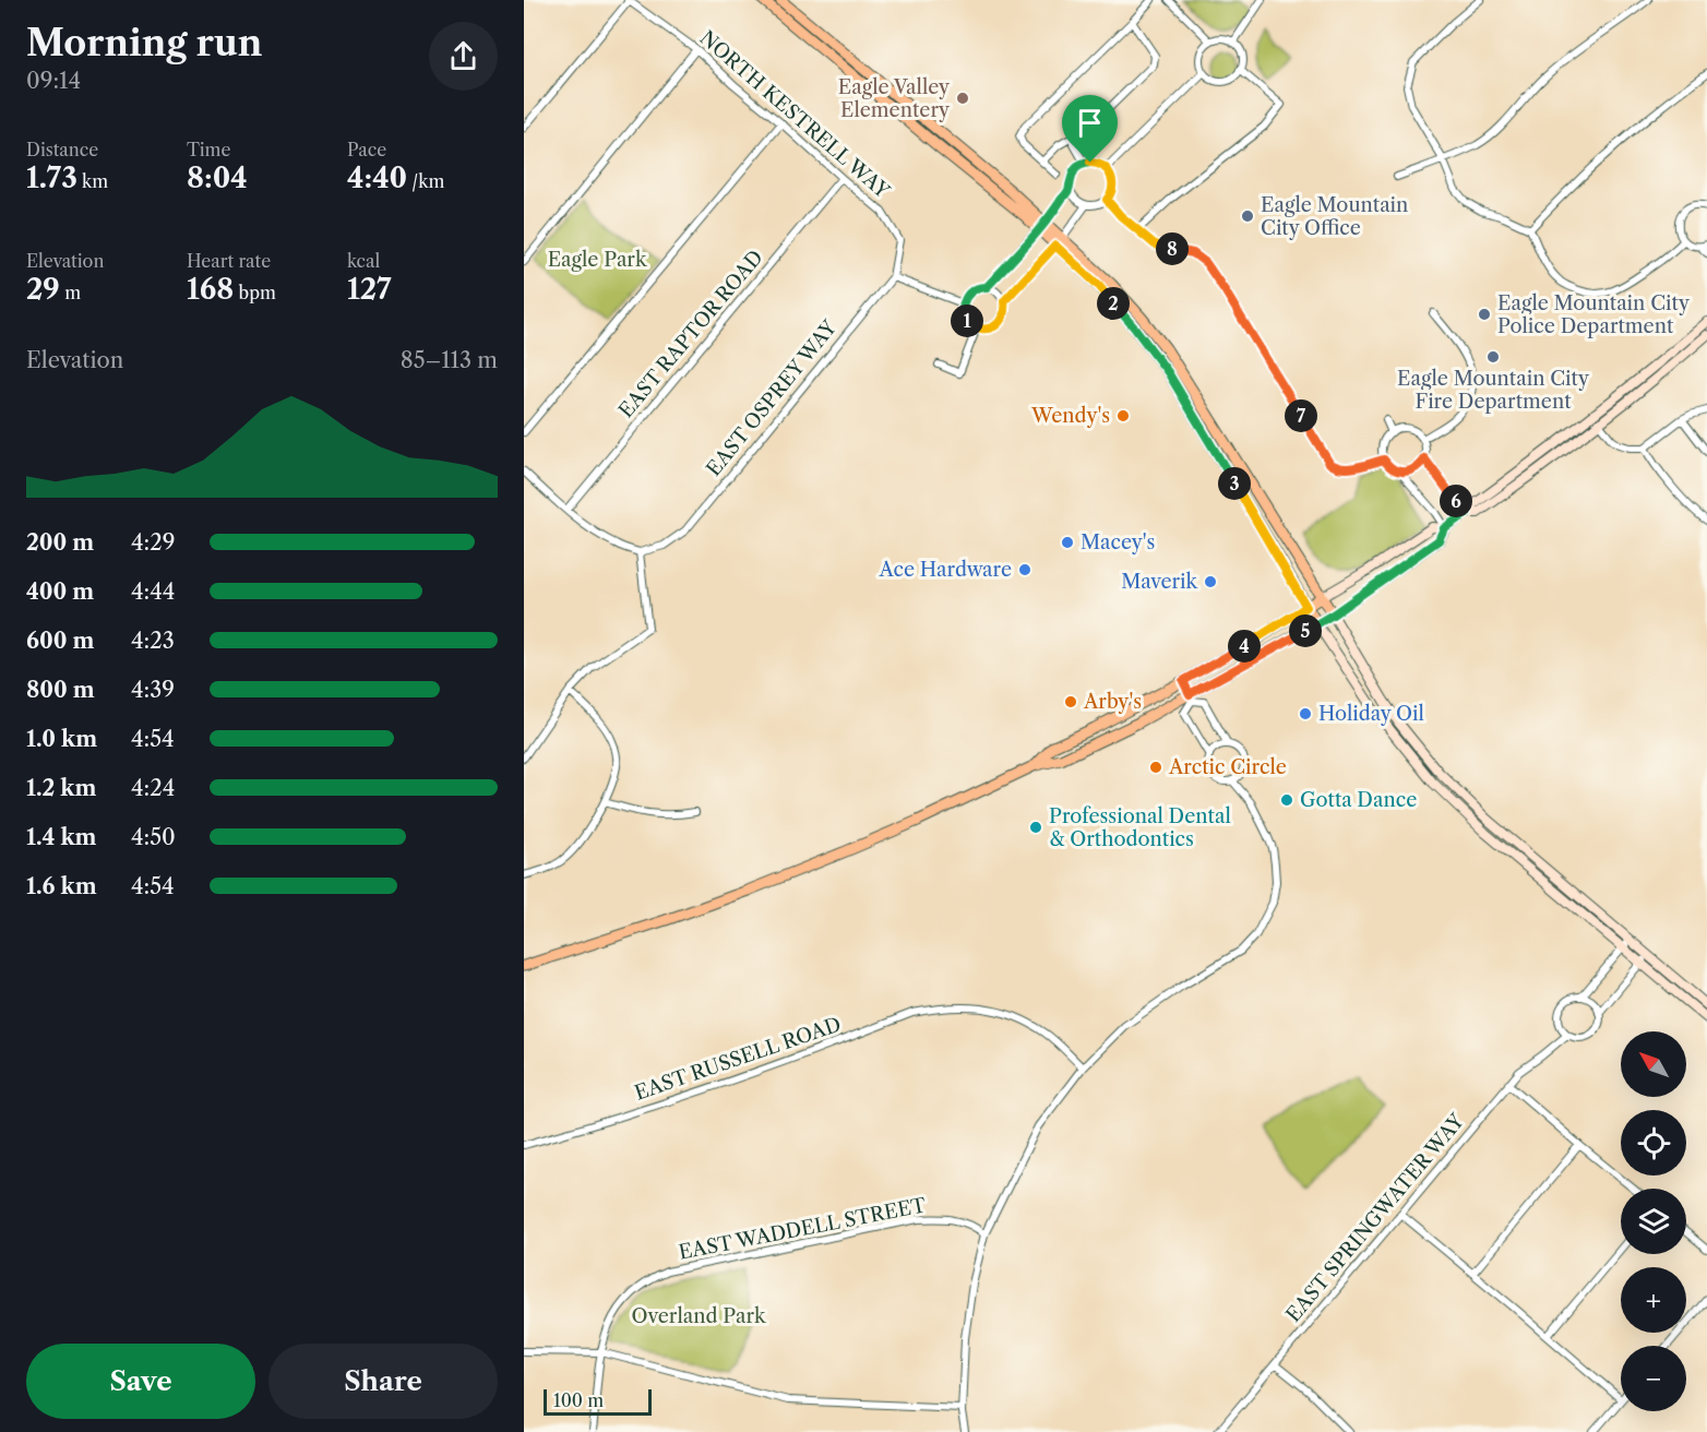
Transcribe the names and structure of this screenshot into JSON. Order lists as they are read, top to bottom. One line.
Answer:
{"streets":{"street":["NORTH KESTRELL WAY","EAST RAPTOR ROAD","EAST OSPREY WAY","EAST RUSSELL ROAD","EAST SPRINGWATER WAY","EAST WADDELL STREET"]},"crossings":[["NORTH KESTRELL WAY","EAST RAPTOR ROAD"],["NORTH KESTRELL WAY","EAST OSPREY WAY"]],"parks":["Eagle Park","Overland Park"],"places":["Eagle Valley Elementery","Eagle Mountain City Office","Eagle Mountain City Police Department","Eagle Mountain City Fire Department","Wendy's","Macey's","Ace Hardware","Maverik","Arby's","Holiday Oil","Arctic Circle","Gotta Dance","Professional Dental & Orthodontics"],"scale_bar":"100 m","north":"top left","page":{"heading":["Morning run","09:14"],"stats":[["Distance","1.73 km"],["Time","8:04"],["Pace","4:40 /km"],["Elevation","29 m"],["Heart rate","168 bpm"],["kcal","127"]],"pins":["8","2","1","7","3","6","5","4"],"chart":["Elevation","85–113 m"],"list":[{"name":"200 m","note":"4:29"},{"name":"400 m","note":"4:44"},{"name":"600 m","note":"4:23"},{"name":"800 m","note":"4:39"},{"name":"1.0 km","note":"4:54"},{"name":"1.2 km","note":"4:24"},{"name":"1.4 km","note":"4:50"},{"name":"1.6 km","note":"4:54"}],"map_buttons":["+","−"],"buttons":["Save","Share"],"scale":"100 m"}}
